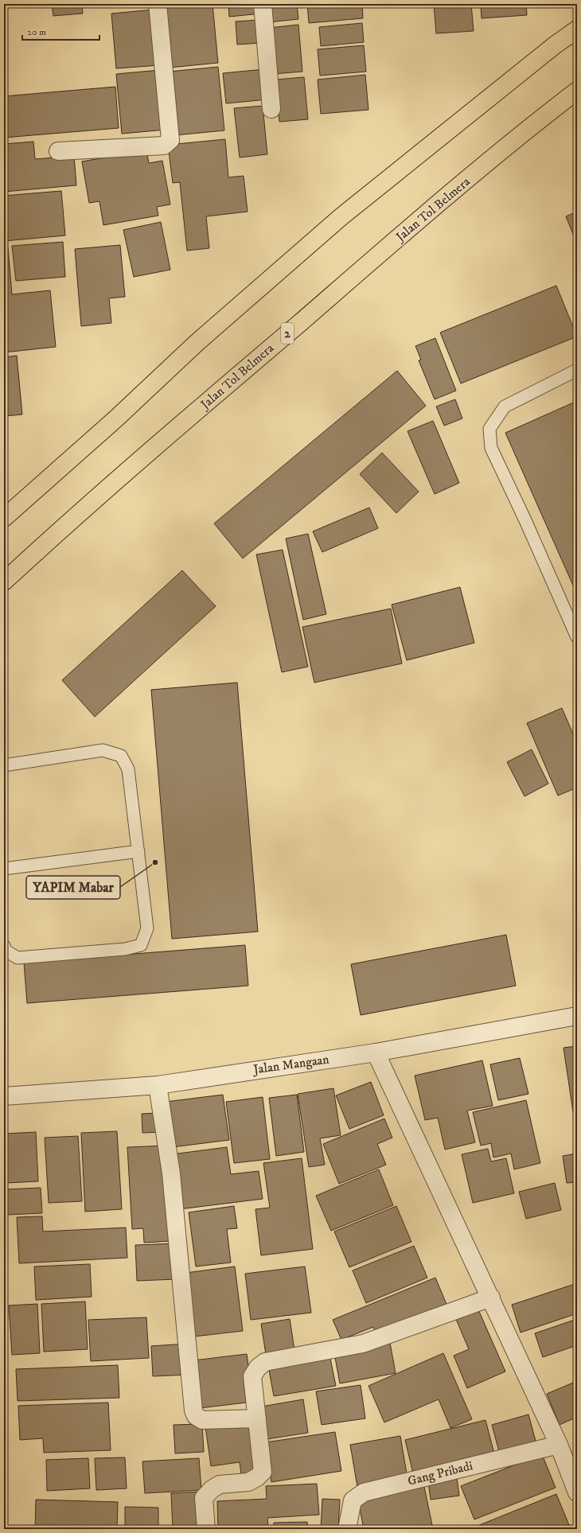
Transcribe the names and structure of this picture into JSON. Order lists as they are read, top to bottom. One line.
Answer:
{"streets":{"highway":["Jalan Tol Belmera","2"],"street":["Jalan Mangaan","Gang Pribadi"]},"places":["YAPIM Mabar"],"scale_bar":"20 m"}
